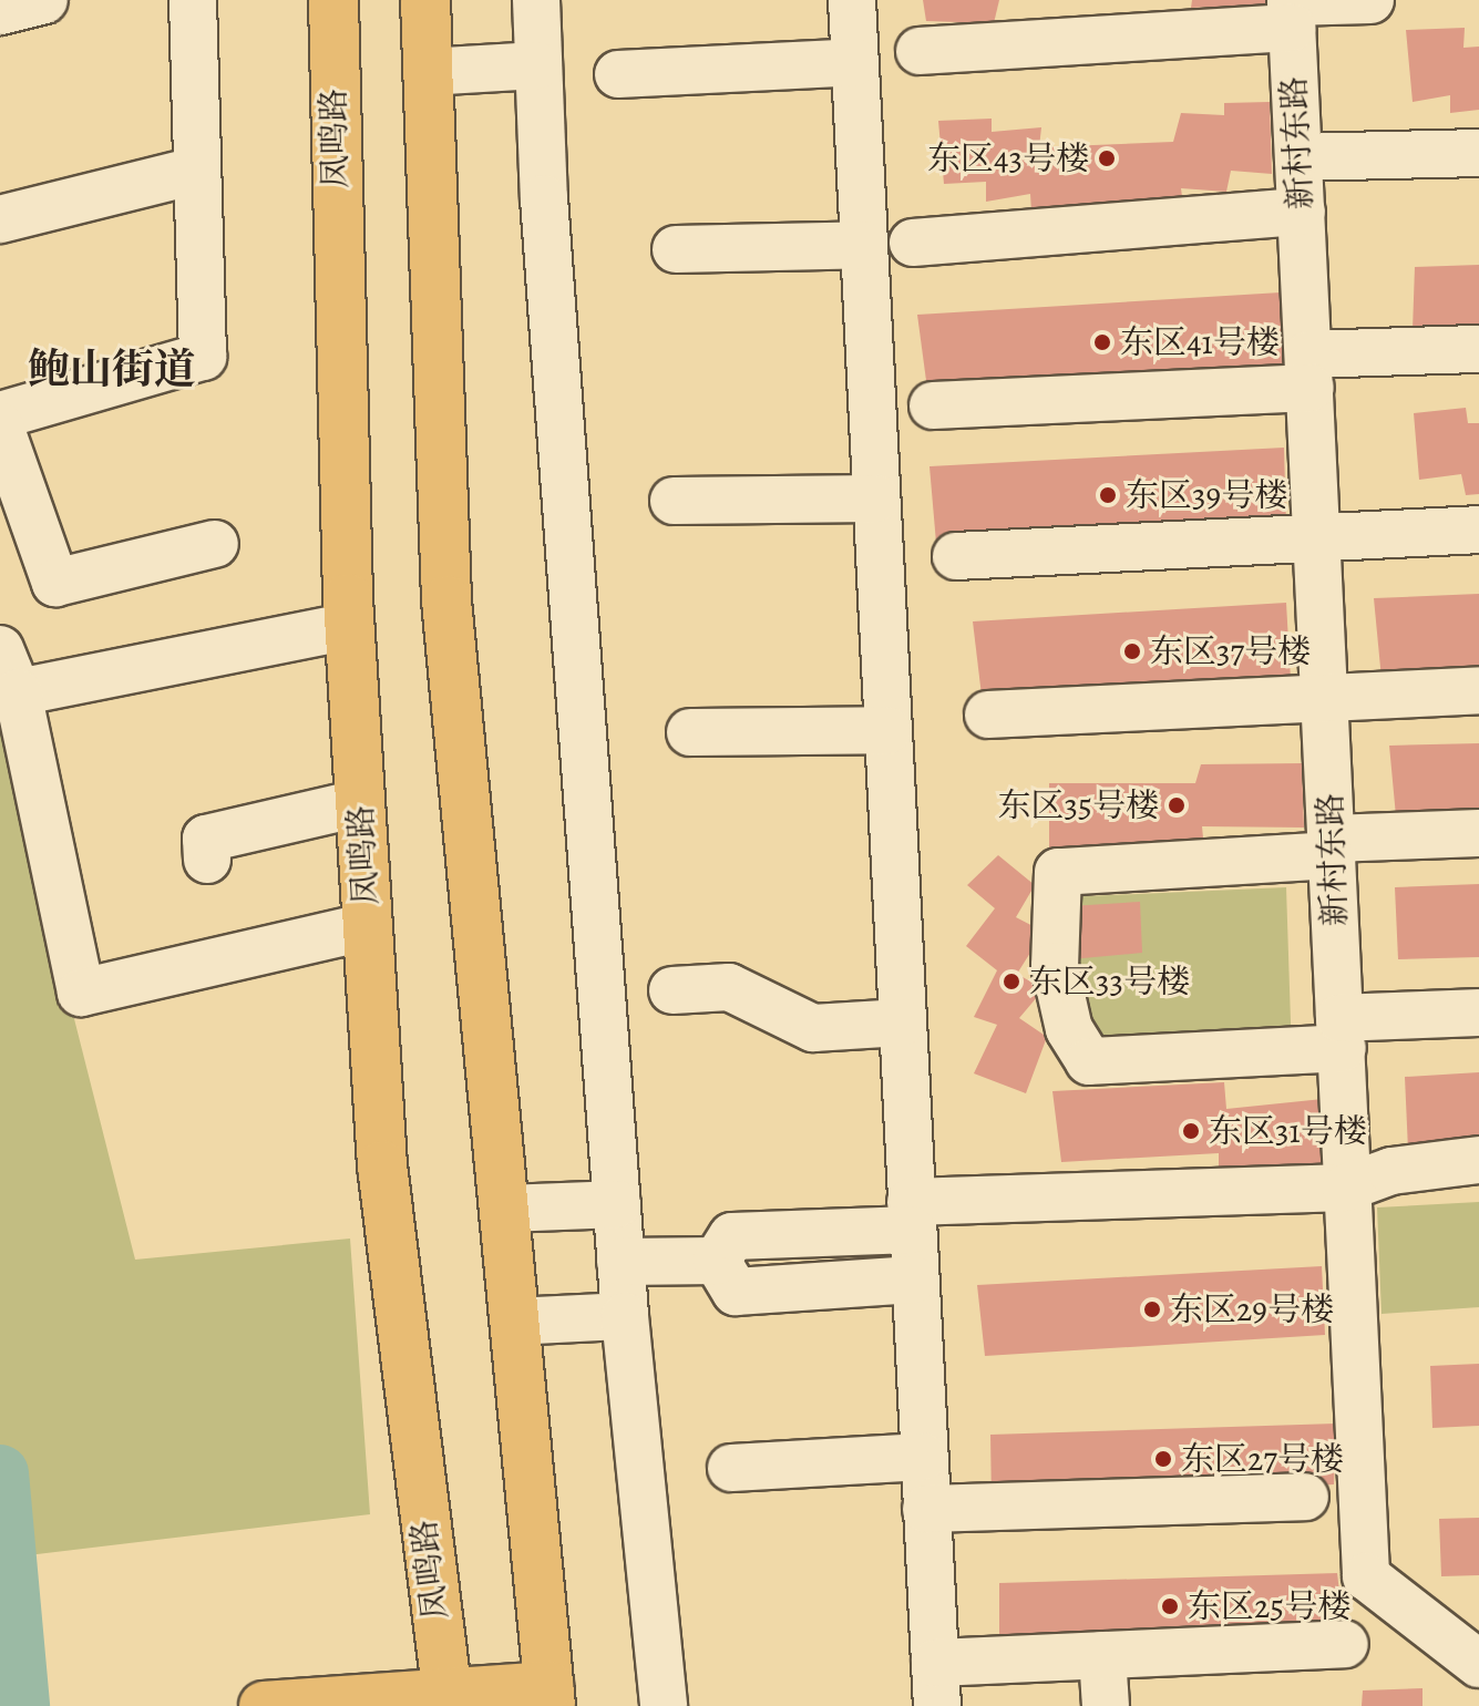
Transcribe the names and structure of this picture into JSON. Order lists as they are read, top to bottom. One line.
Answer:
{"streets":{"main road":["凤鸣路"],"street":["新村东路"]},"districts":["鲍山街道"],"places":["东区43号楼","东区41号楼","东区39号楼","东区37号楼","东区35号楼","东区33号楼","东区31号楼","东区29号楼","东区27号楼","东区25号楼"]}
